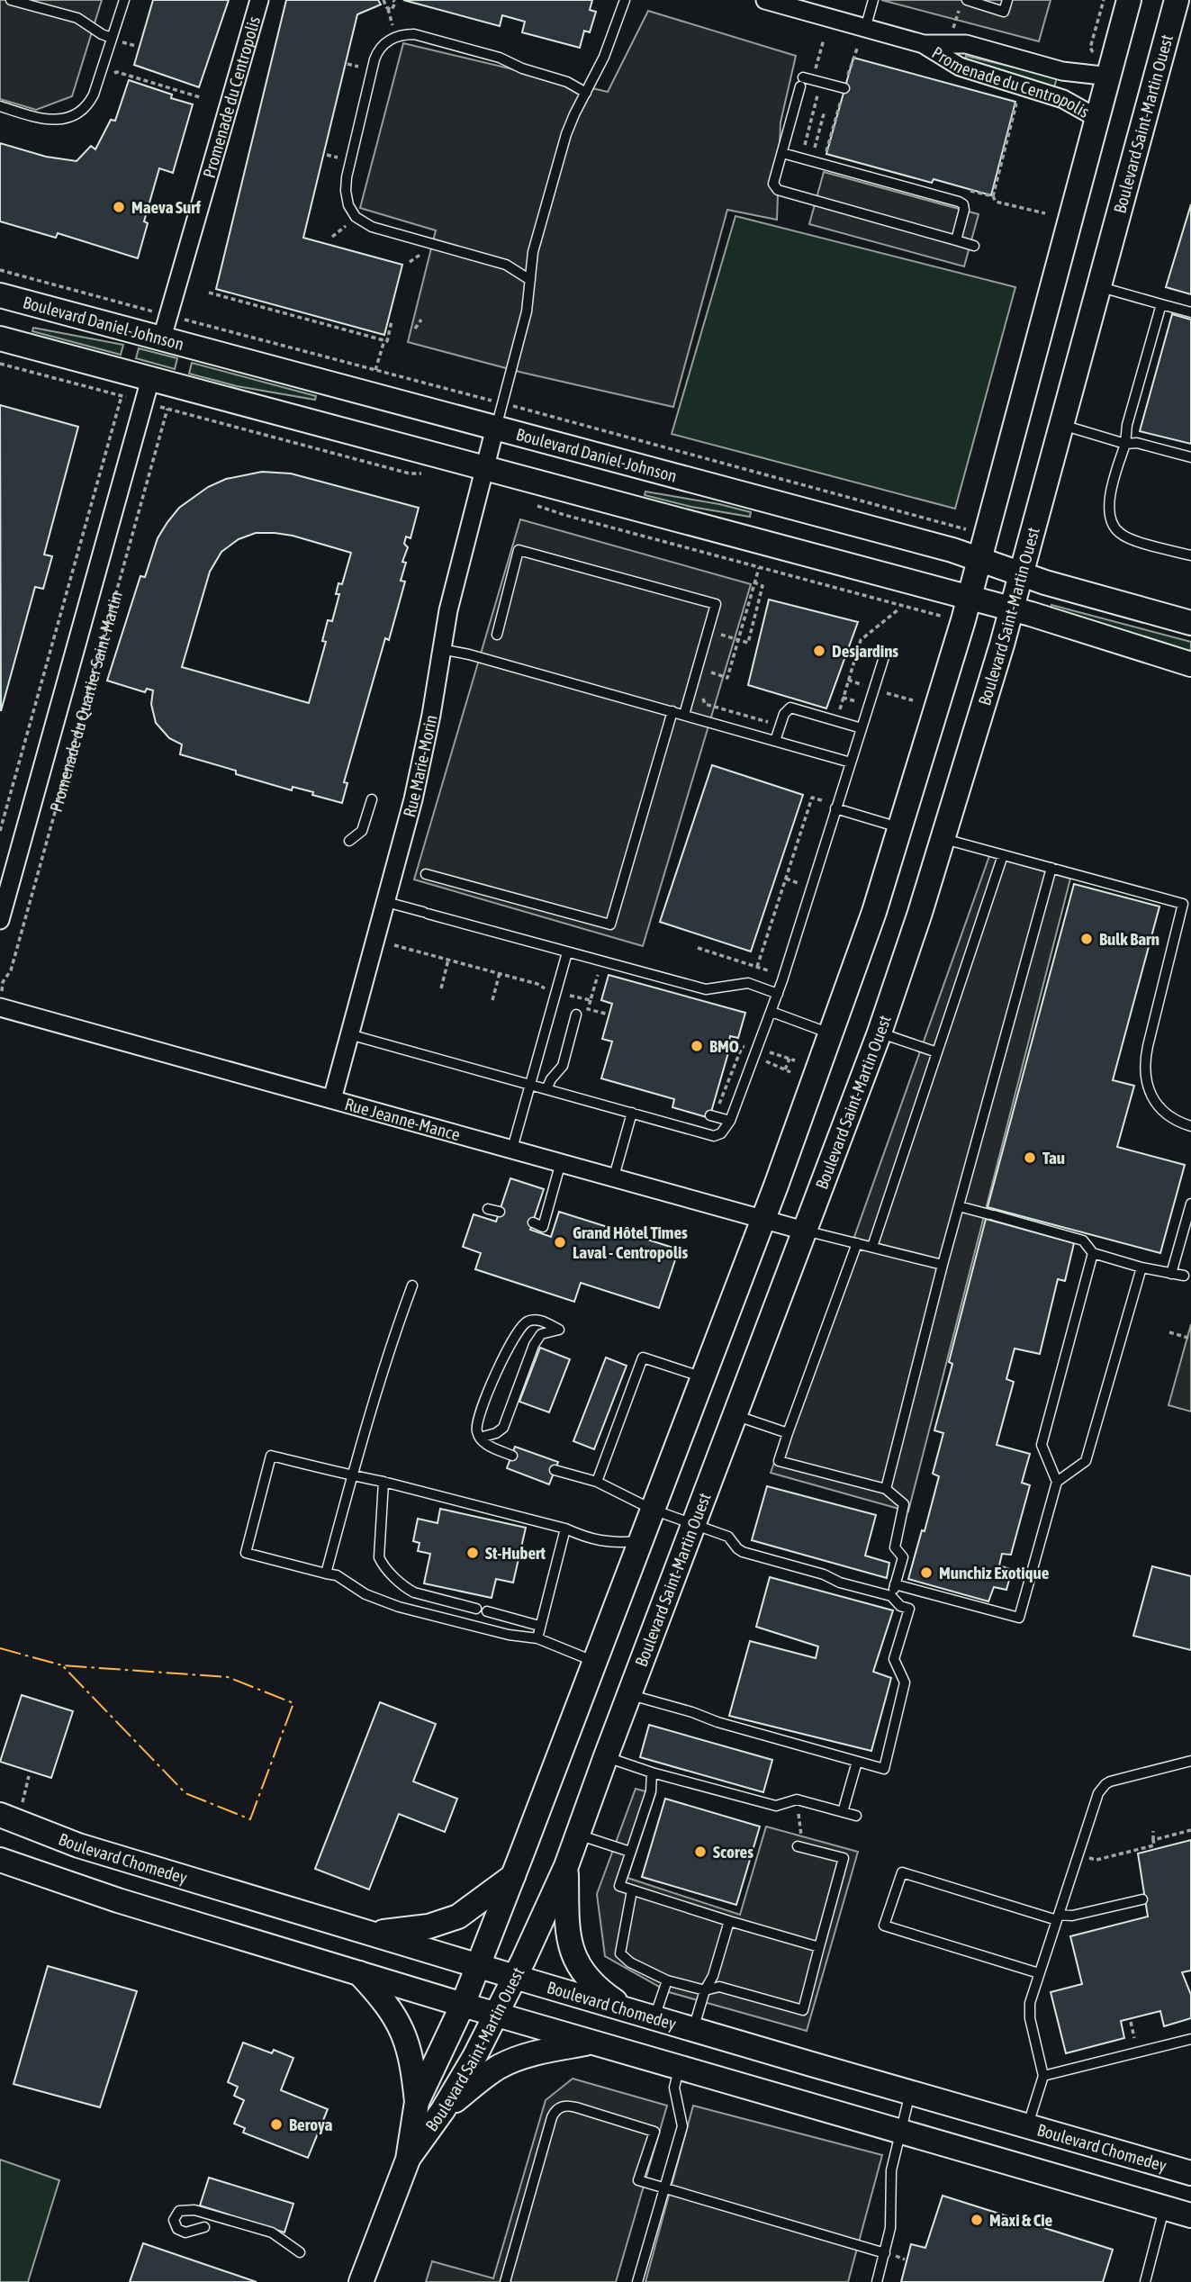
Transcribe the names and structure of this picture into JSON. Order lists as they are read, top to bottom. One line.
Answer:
{"streets":{"main road":["Boulevard Saint-Martin Ouest","Boulevard Daniel-Johnson","Boulevard Chomedey"],"street":["Promenade du Centropolis","Promenade du Quartier Saint-Martin","Rue Marie-Morin","Rue Jeanne-Mance"]},"crossings":[["Promenade du Centropolis","Boulevard Saint-Martin Ouest"],["Promenade du Centropolis","Boulevard Daniel-Johnson"],["Boulevard Saint-Martin Ouest","Boulevard Daniel-Johnson"],["Boulevard Saint-Martin Ouest","Rue Jeanne-Mance"],["Boulevard Saint-Martin Ouest","Boulevard Chomedey"],["Boulevard Daniel-Johnson","Rue Marie-Morin"],["Rue Marie-Morin","Rue Jeanne-Mance"]],"places":["Maeva Surf","Desjardins","Bulk Barn","BMO","Tau","Grand Hôtel Times Laval - Centropolis","St-Hubert","Munchiz Exotique","Scores","Beroya","Maxi & Cie"]}
